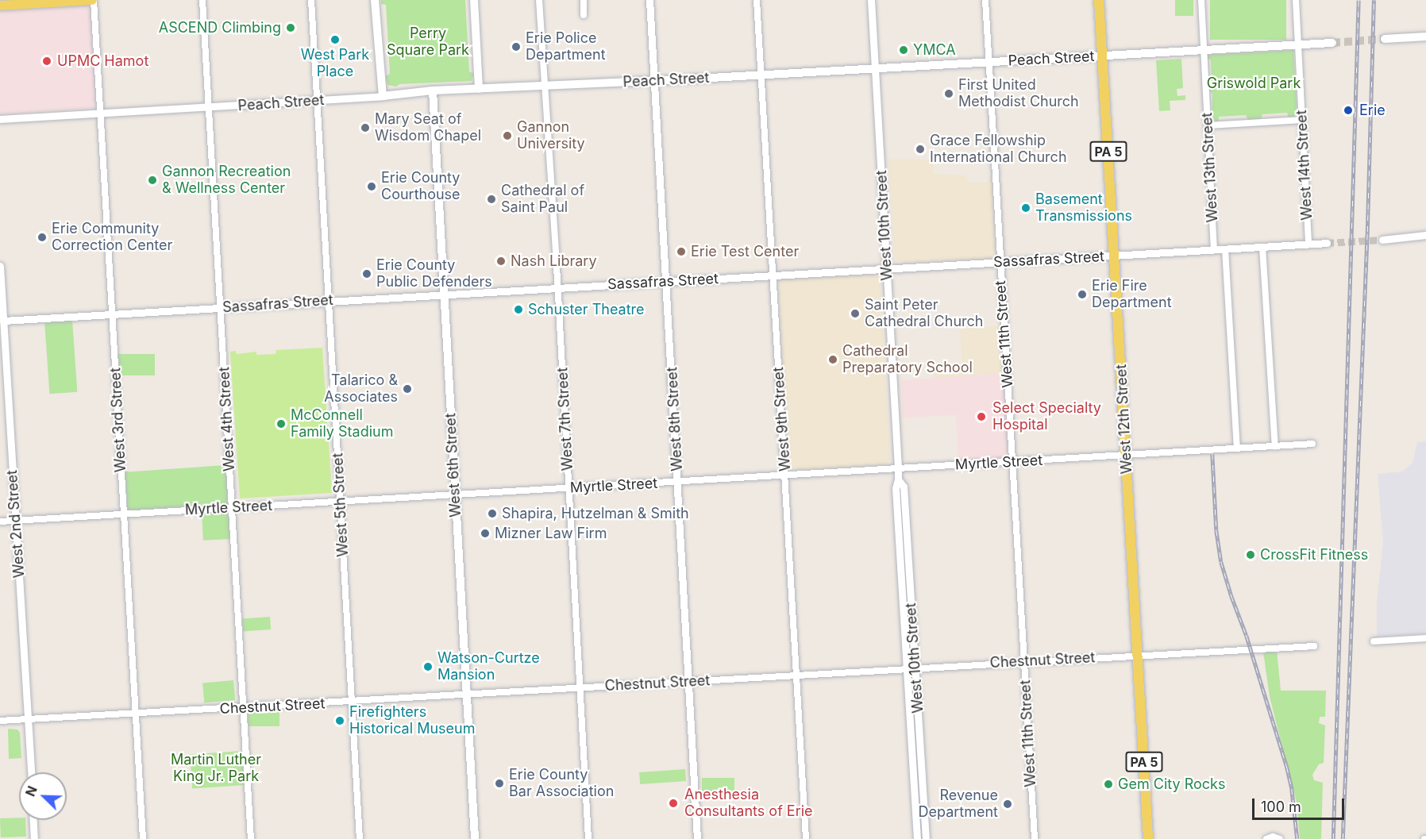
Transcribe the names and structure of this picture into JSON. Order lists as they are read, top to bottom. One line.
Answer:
{"streets":{"main road":["Peach Street","PA 5","West 12th Street","West 6th Street"],"street":["West 14th Street","West 13th Street","West 10th Street","Sassafras Street","West 11th Street","West 4th Street","West 7th Street","West 8th Street","West 9th Street","West 3rd Street","Myrtle Street","West 5th Street","West 2nd Street","Chestnut Street"]},"crossings":[["Peach Street","West 14th Street"],["Peach Street","West 13th Street"],["Peach Street","West 10th Street"],["Peach Street","West 11th Street"],["Peach Street","West 4th Street"],["Peach Street","West 7th Street"],["Peach Street","West 8th Street"],["Peach Street","West 9th Street"],["Peach Street","West 12th Street"],["Peach Street","West 3rd Street"],["Peach Street","West 6th Street"],["Peach Street","West 5th Street"],["West 14th Street","Sassafras Street"],["West 13th Street","Sassafras Street"],["West 10th Street","Sassafras Street"],["West 10th Street","Myrtle Street"],["West 10th Street","Chestnut Street"],["Sassafras Street","West 11th Street"],["Sassafras Street","West 4th Street"],["Sassafras Street","West 7th Street"],["Sassafras Street","West 8th Street"],["Sassafras Street","West 9th Street"],["Sassafras Street","West 12th Street"],["Sassafras Street","West 3rd Street"],["Sassafras Street","West 6th Street"],["Sassafras Street","West 5th Street"],["Sassafras Street","West 2nd Street"],["West 11th Street","Myrtle Street"],["West 11th Street","Chestnut Street"],["West 4th Street","Myrtle Street"],["West 4th Street","Chestnut Street"],["West 7th Street","Myrtle Street"],["West 7th Street","Chestnut Street"],["West 8th Street","Myrtle Street"],["West 8th Street","Chestnut Street"],["West 9th Street","Myrtle Street"],["West 9th Street","Chestnut Street"],["West 12th Street","Myrtle Street"],["West 12th Street","Chestnut Street"],["West 3rd Street","Myrtle Street"],["West 3rd Street","Chestnut Street"],["Myrtle Street","West 6th Street"],["Myrtle Street","West 5th Street"],["Myrtle Street","West 2nd Street"],["West 6th Street","Chestnut Street"],["West 5th Street","Chestnut Street"],["West 2nd Street","Chestnut Street"]],"parks":["Perry Square Park","Griswold Park","Martin Luther King Jr. Park"],"places":["ASCEND Climbing","West Park Place","Erie Police Department","YMCA","UPMC Hamot","First United Methodist Church","Erie","Mary Seat of Wisdom Chapel","Gannon University","Grace Fellowship International Church","Gannon Recreation & Wellness Center","Erie County Courthouse","Cathedral of Saint Paul","Basement Transmissions","Erie Community Correction Center","Erie Test Center","Nash Library","Erie County Public Defenders","Erie Fire Department","Schuster Theatre","Saint Peter Cathedral Church","Cathedral Preparatory School","Talarico & Associates","Select Specialty Hospital","McConnell Family Stadium","Shapira, Hutzelman & Smith","Mizner Law Firm","CrossFit Fitness","Watson-Curtze Mansion","Firefighters Historical Museum","Erie County Bar Association","Gem City Rocks","Anesthesia Consultants of Erie","Revenue Department"],"scale_bar":"100 m","north":"top left"}
